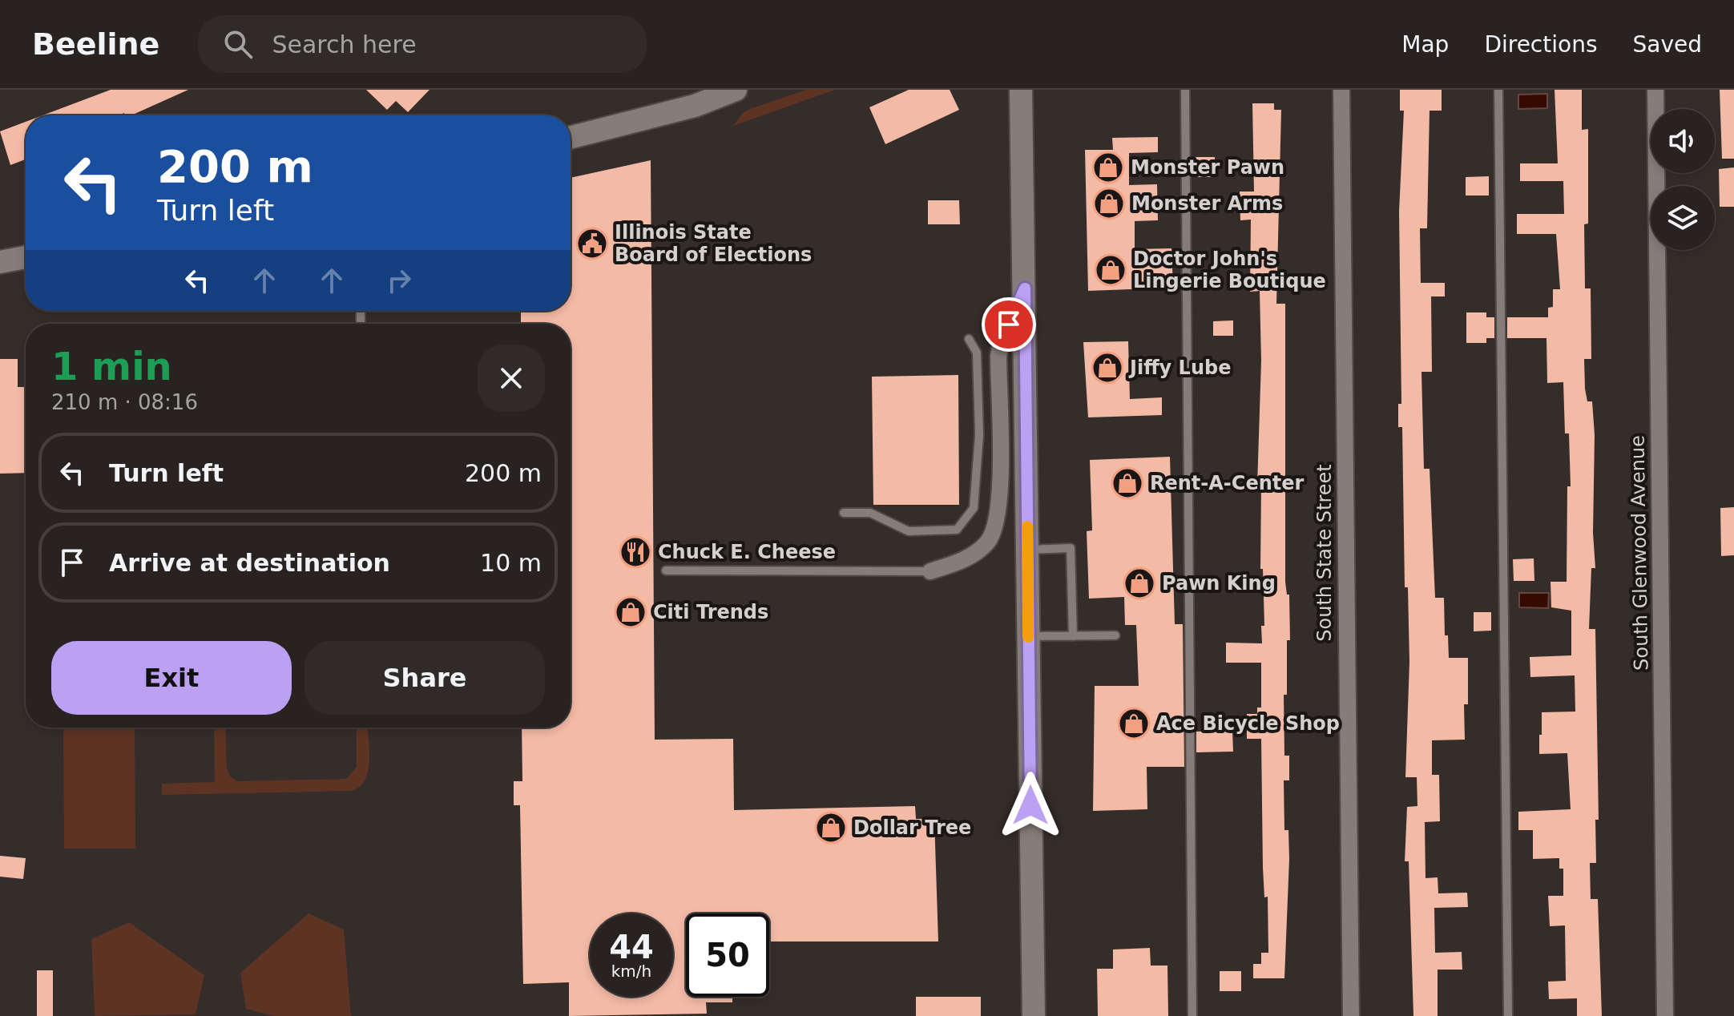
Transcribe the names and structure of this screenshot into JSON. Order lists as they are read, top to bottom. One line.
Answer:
{"streets":{"street":["South State Street","South Glenwood Avenue"]},"places":{"shop":["Monster Pawn","Monster Arms","Doctor John's Lingerie Boutique","Jiffy Lube","Rent-A-Center","Pawn King","Citi Trends","Ace Bicycle Shop","Dollar Tree"],"public building":["Illinois State Board of Elections"],"restaurant":["Chuck E. Cheese"]},"page":{"header":"Beeline","search":"Search here","nav":["Map","Directions","Saved"],"turn":["200 m","Turn left"],"heading":["1 min","210 m · 08:16"],"list":[{"name":"Turn left","value":"200 m"},{"name":"Arrive at destination","value":"10 m"}],"buttons":["Exit","Share"],"speed":"44 km/h","limit":"50"}}
